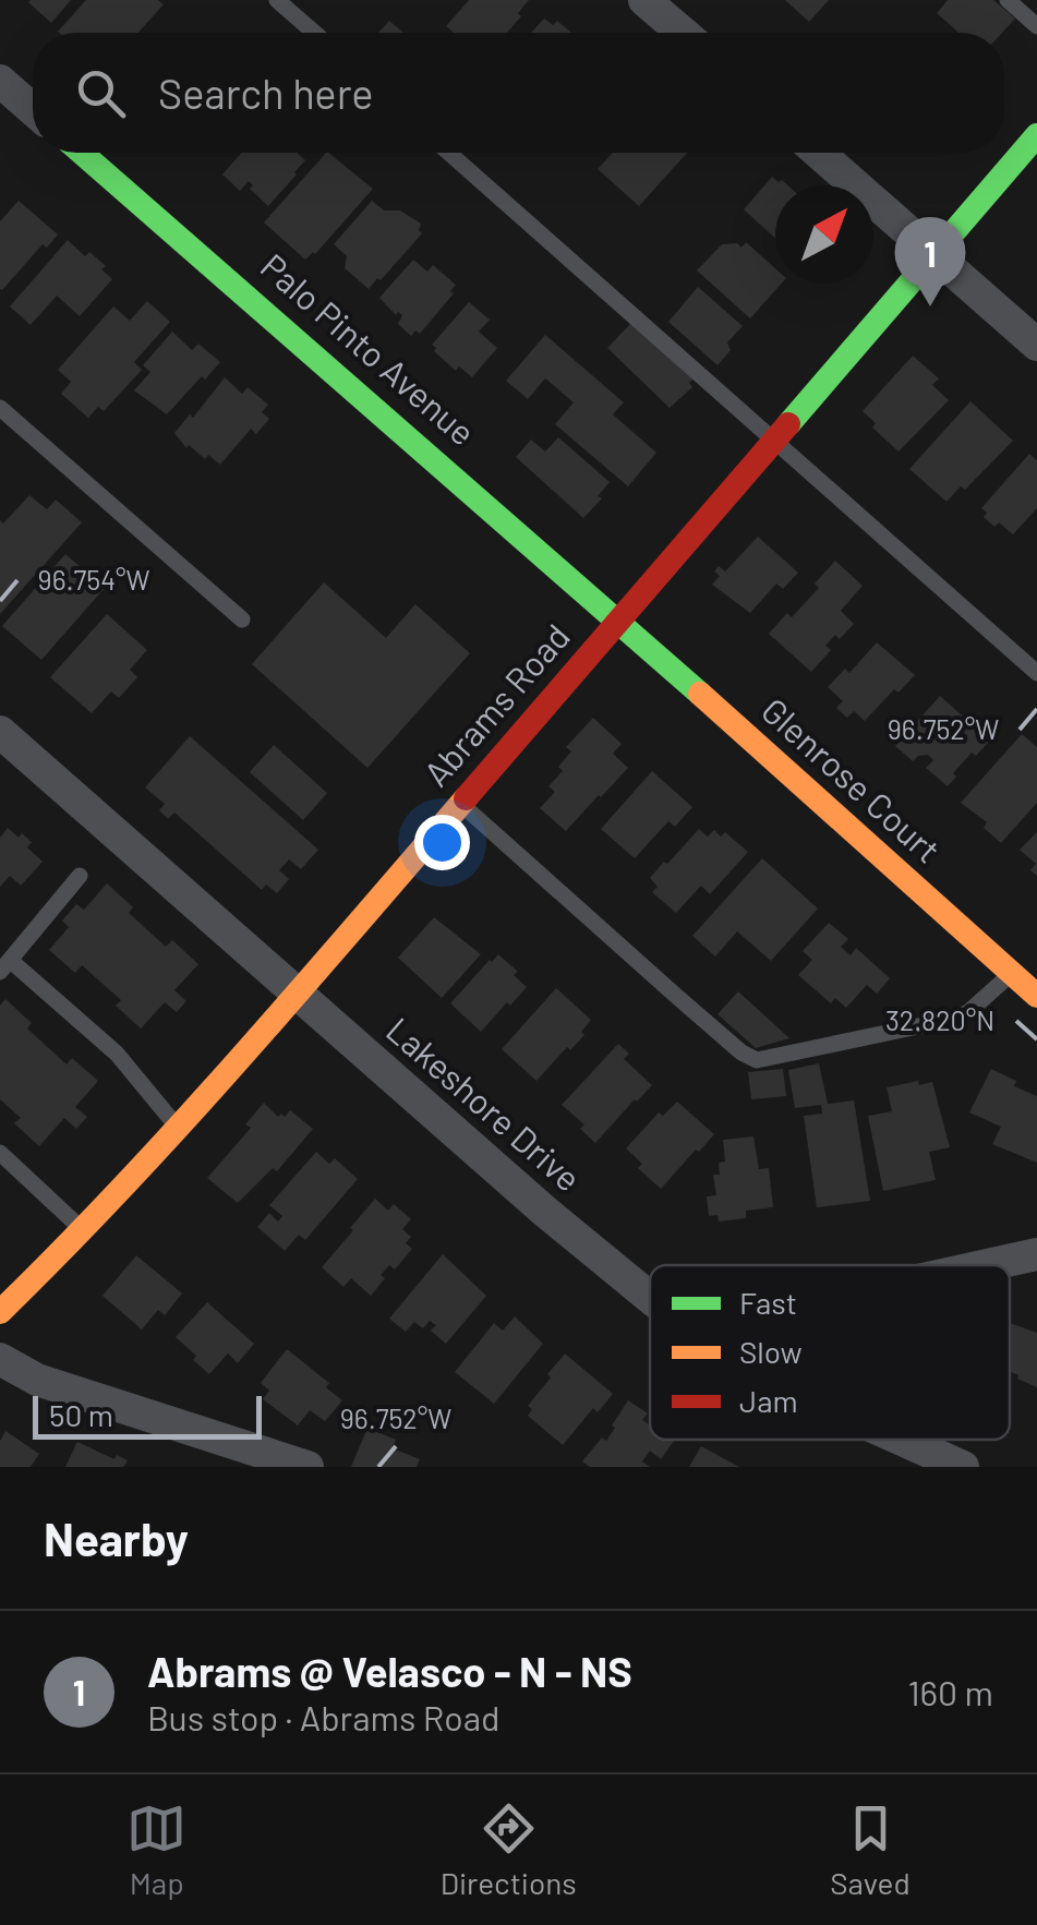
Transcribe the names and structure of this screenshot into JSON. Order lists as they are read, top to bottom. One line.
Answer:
{"streets":{"main road":["Palo Pinto Avenue","Abrams Road","Glenrose Court"],"street":["Lakeshore Drive"]},"crossings":[["Palo Pinto Avenue","Abrams Road"],["Palo Pinto Avenue","Glenrose Court"],["Abrams Road","Glenrose Court"],["Abrams Road","Lakeshore Drive"]],"legend":["Fast","Slow","Jam"],"scale_bar":"50 m","north":"top right","page":{"search":"Search here","pins":"1","scale":"50 m","heading":"Nearby","list":[{"mark":"1","name":"Abrams @ Velasco - N - NS","note":"Bus stop · Abrams Road","value":"160 m"}],"nav":["Map","Directions","Saved"]},"coordinates":["96.754°W","96.752°W","32.820°N"]}
